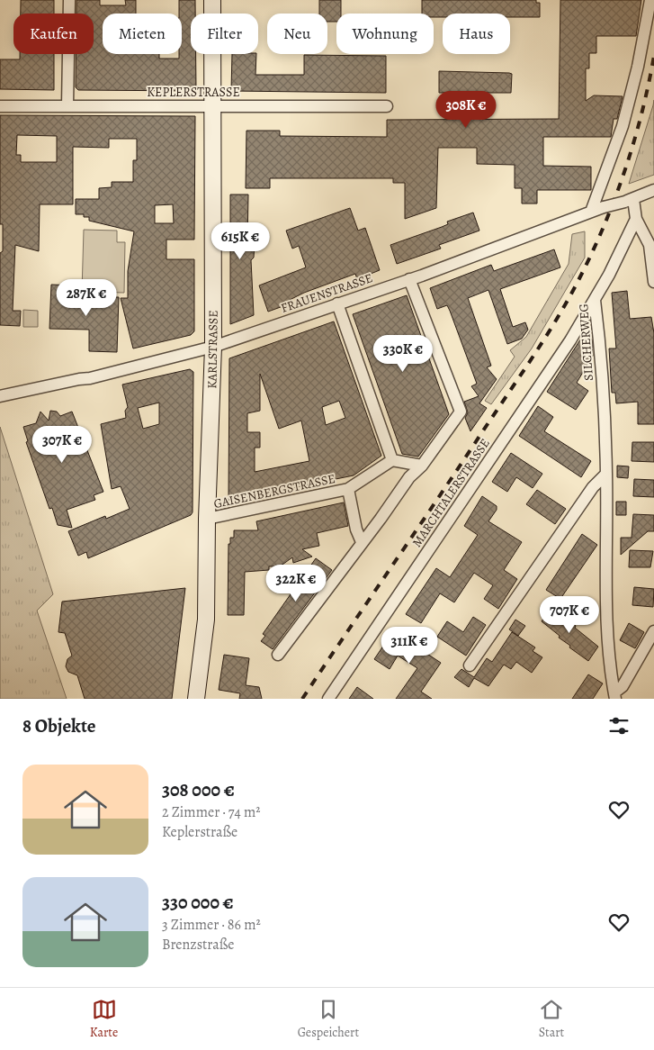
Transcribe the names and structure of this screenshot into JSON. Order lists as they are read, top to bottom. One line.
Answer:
{"streets":{"main road":["KARLSTRASSE"],"street":["KEPLERSTRASSE","FRAUENSTRASSE","SILCHERWEG","GAISENBERGSTRASSE","MARCHTALERSTRASSE"]},"crossings":[["KEPLERSTRASSE","KARLSTRASSE"],["FRAUENSTRASSE","KARLSTRASSE"],["SILCHERWEG","MARCHTALERSTRASSE"],["KARLSTRASSE","GAISENBERGSTRASSE"]],"page":{"chip":["Kaufen","Mieten","Filter","Neu","Wohnung","Haus"],"price":["308K €","615K €","287K €","330K €","307K €","322K €","707K €","311K €"],"heading":"8 Objekte","list":[{"name":"308 000 €","note":"2 Zimmer · 74 m² · Keplerstraße"},{"name":"330 000 €","note":"3 Zimmer · 86 m² · Brenzstraße"}],"tabs":["Karte","Gespeichert","Start"]}}
